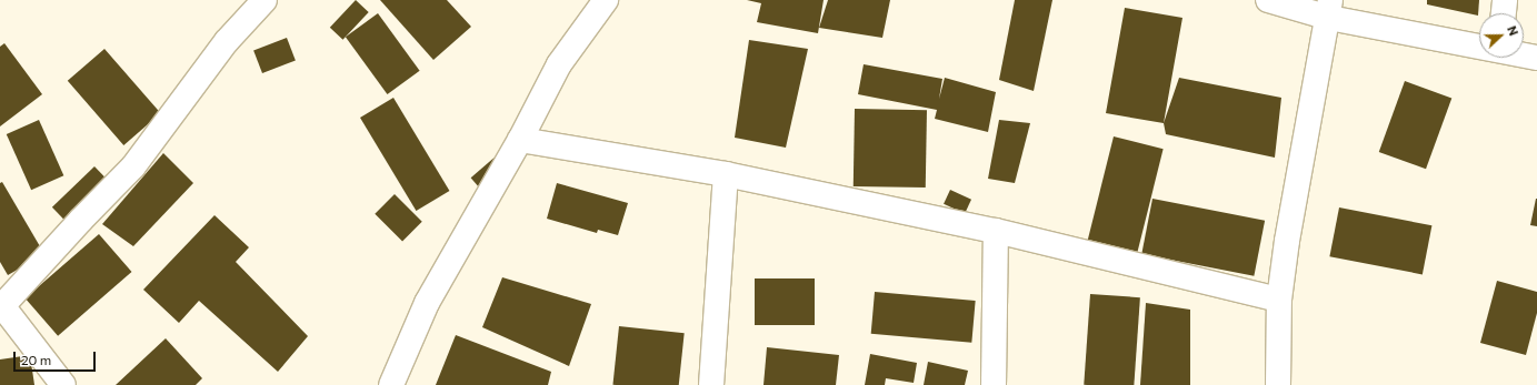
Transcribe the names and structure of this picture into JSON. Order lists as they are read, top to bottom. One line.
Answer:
{"scale_bar":"20 m","north":"right"}
